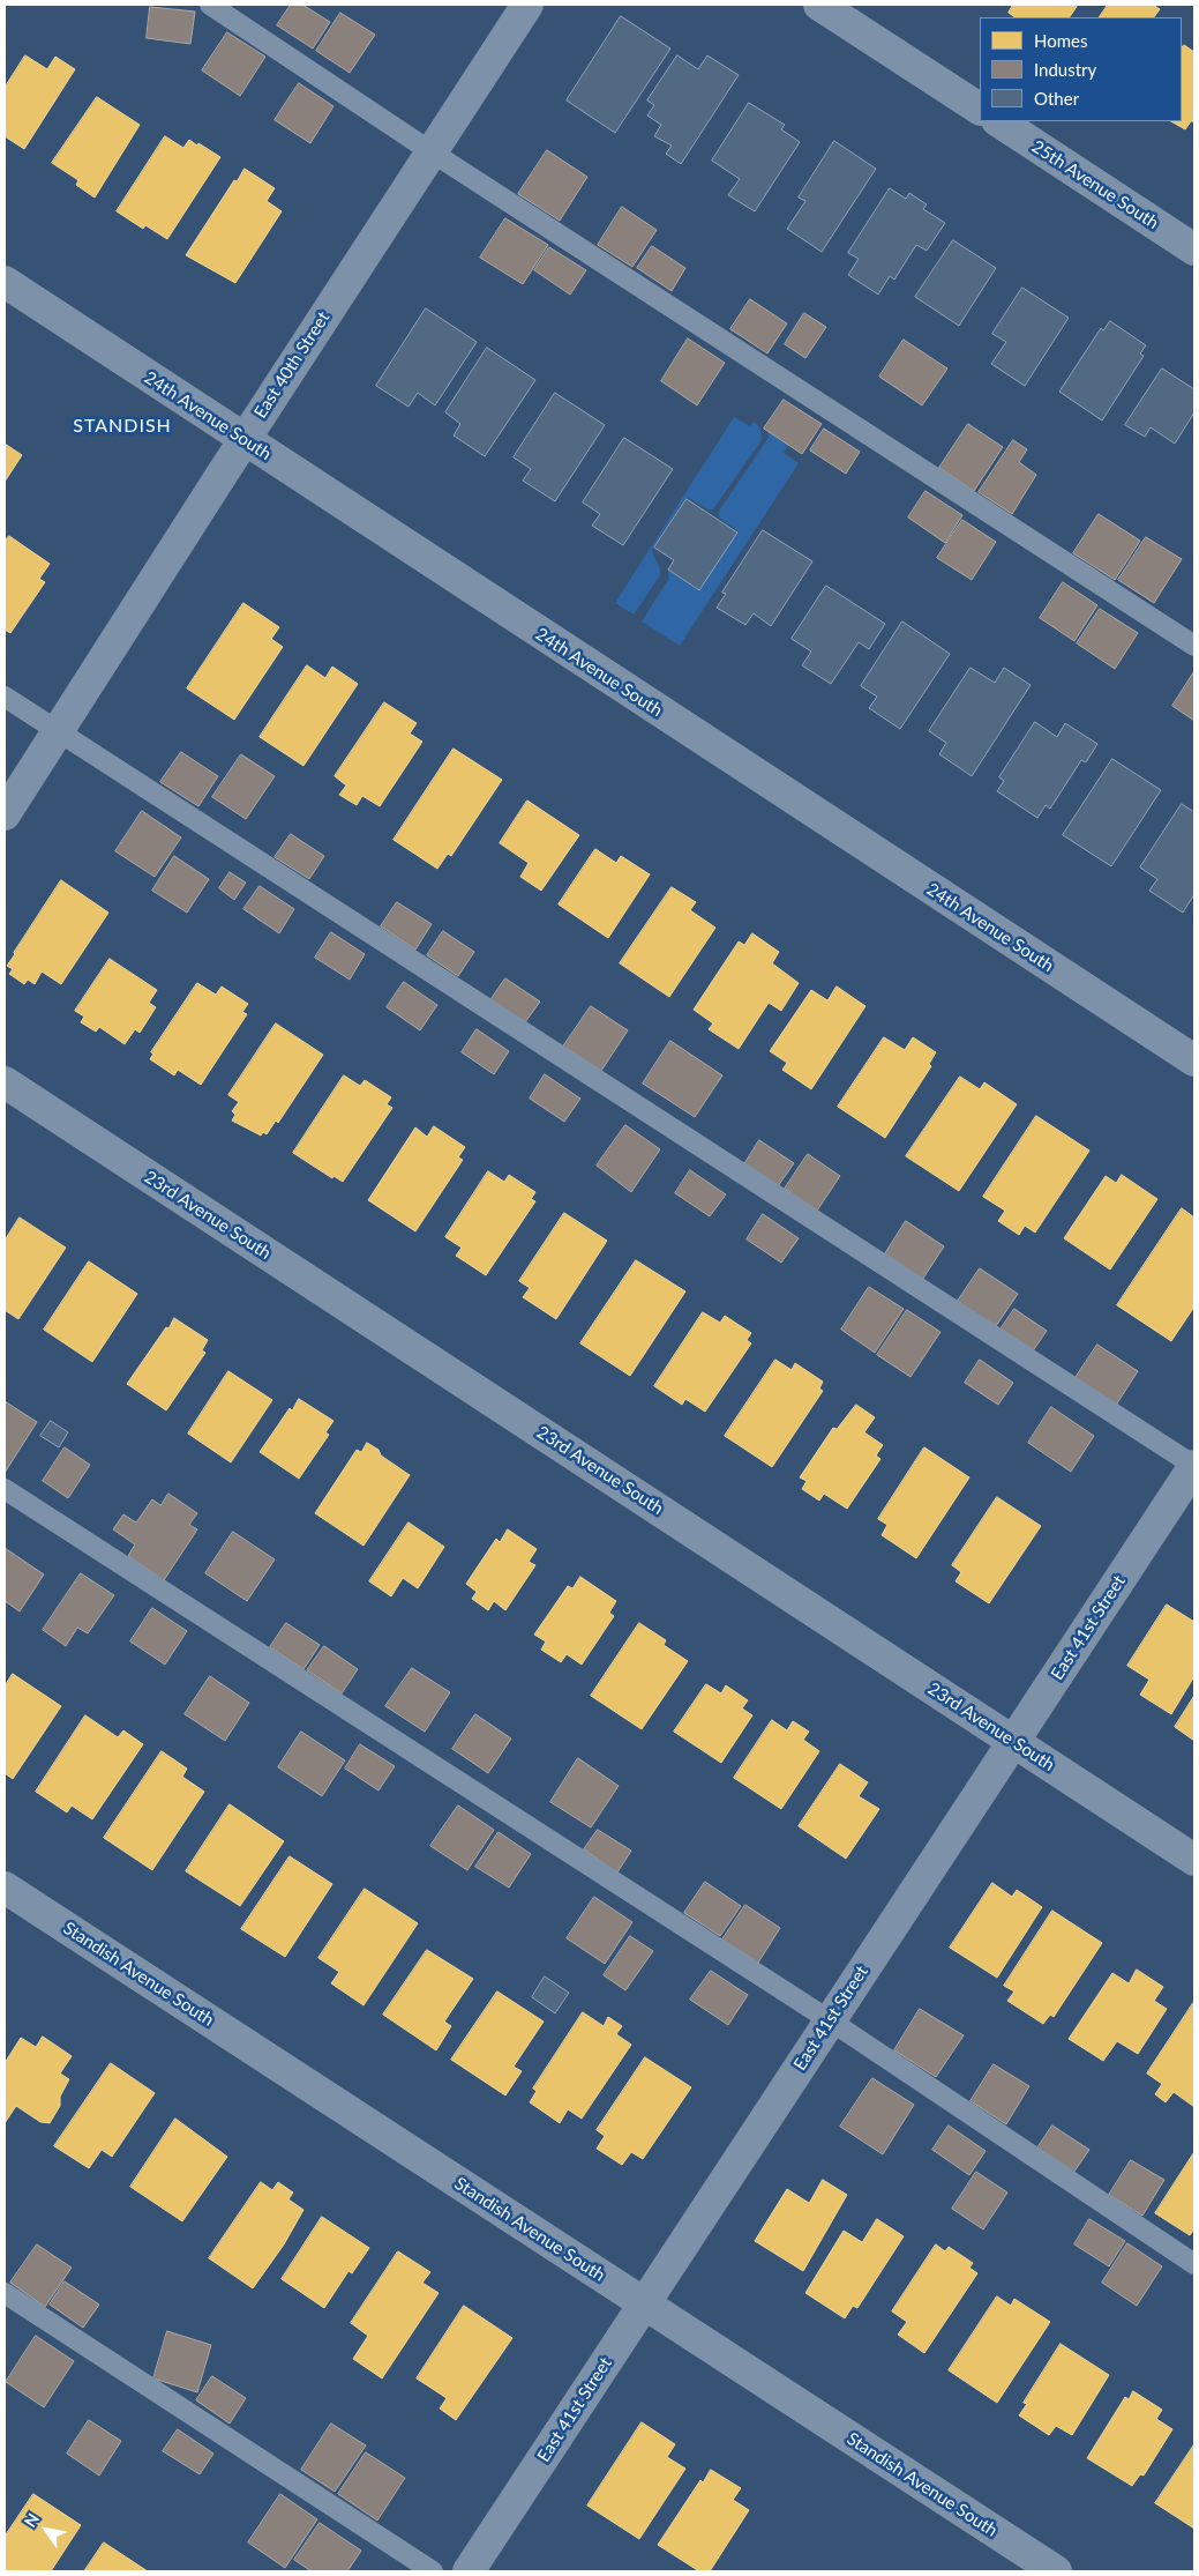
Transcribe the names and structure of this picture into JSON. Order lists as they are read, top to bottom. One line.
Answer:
{"streets":{"street":["25th Avenue South","East 40th Street","24th Avenue South","23rd Avenue South","East 41st Street","Standish Avenue South"]},"crossings":[["East 40th Street","24th Avenue South"],["23rd Avenue South","East 41st Street"],["East 41st Street","Standish Avenue South"]],"districts":["STANDISH"],"legend":["Homes","Industry","Other"],"north":"top left"}
